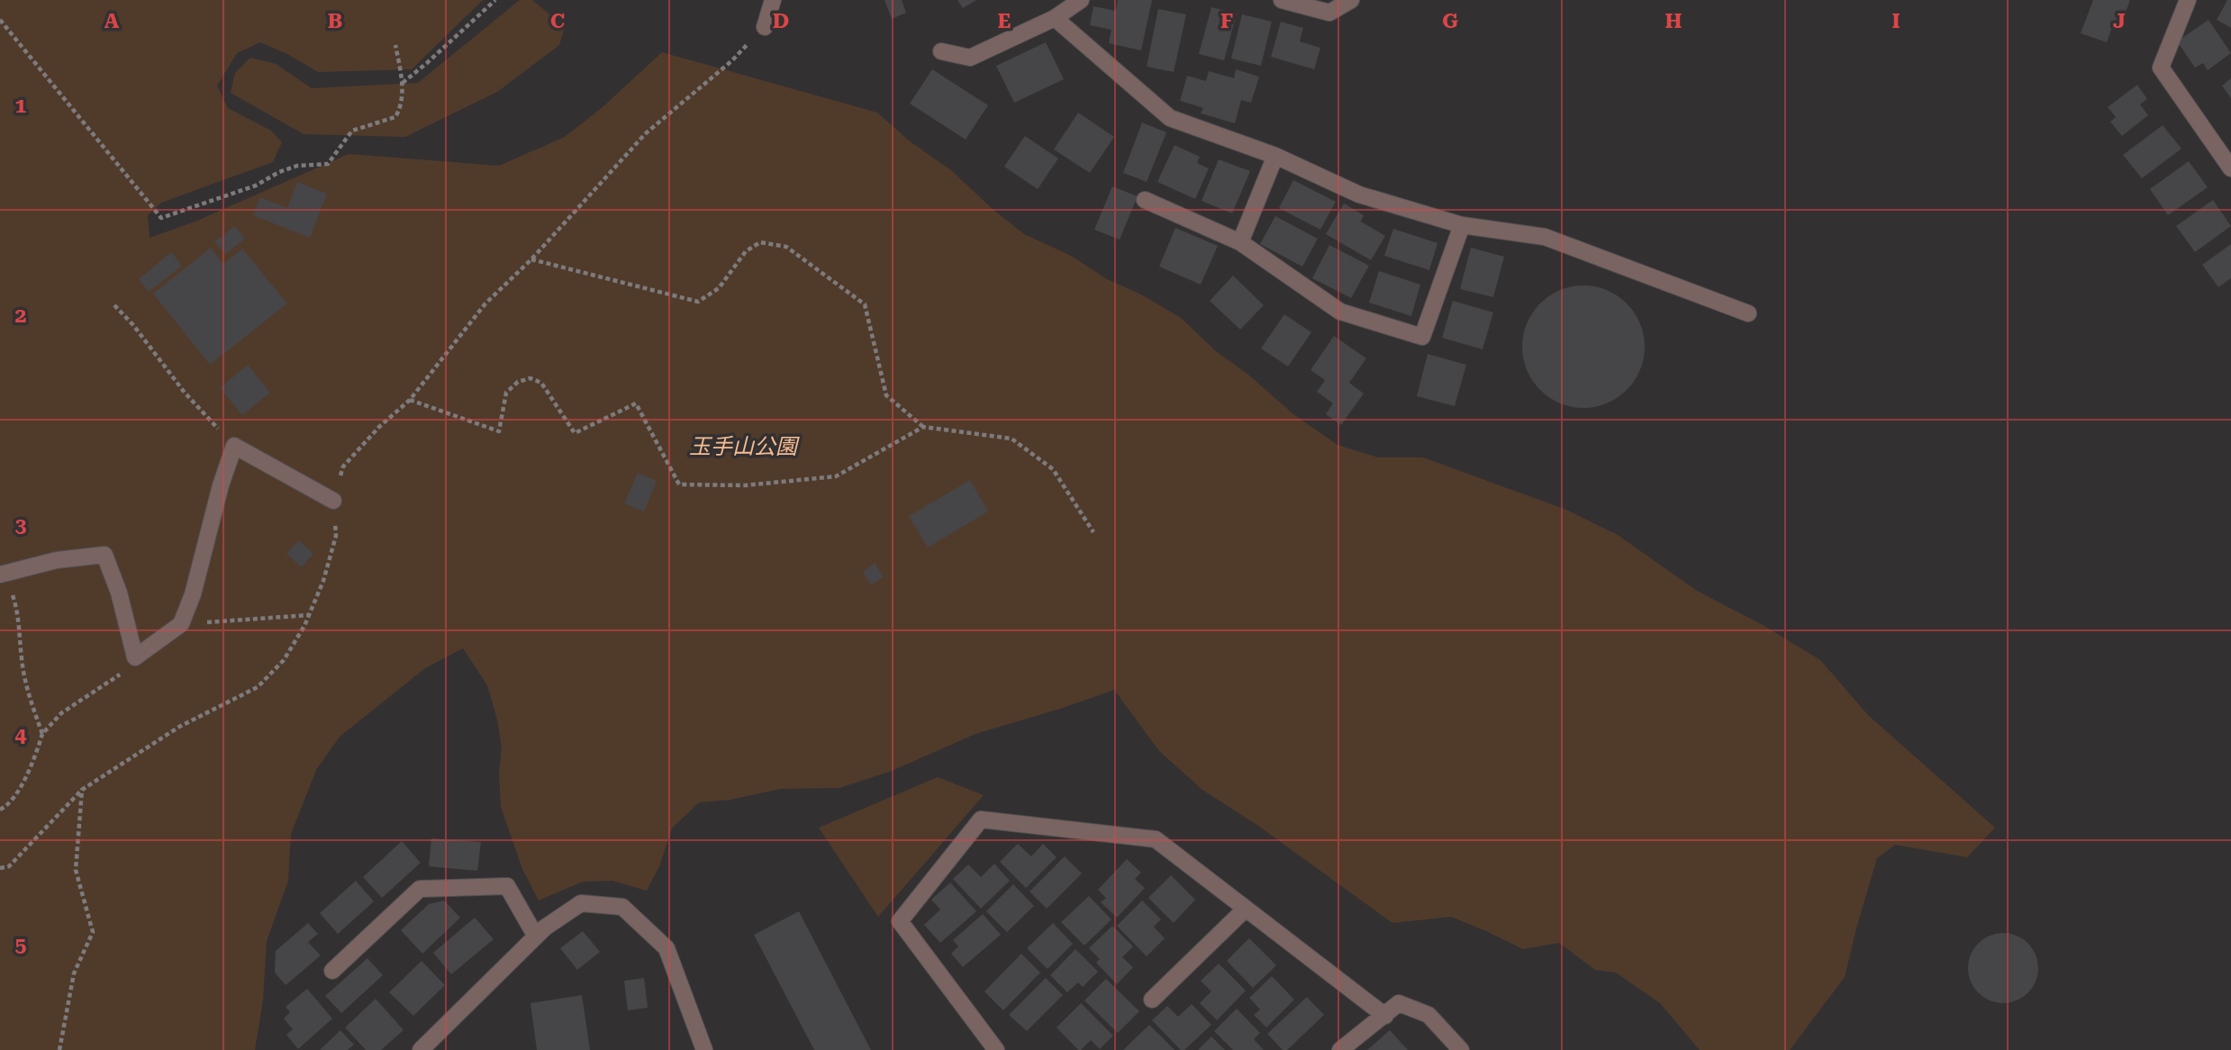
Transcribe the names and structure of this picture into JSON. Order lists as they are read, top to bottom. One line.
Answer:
{"parks":["玉手山公園"],"grid":{"columns":["A","B","C","D","E","F","G","H","I","J"],"rows":["1","2","3","4","5"]}}
